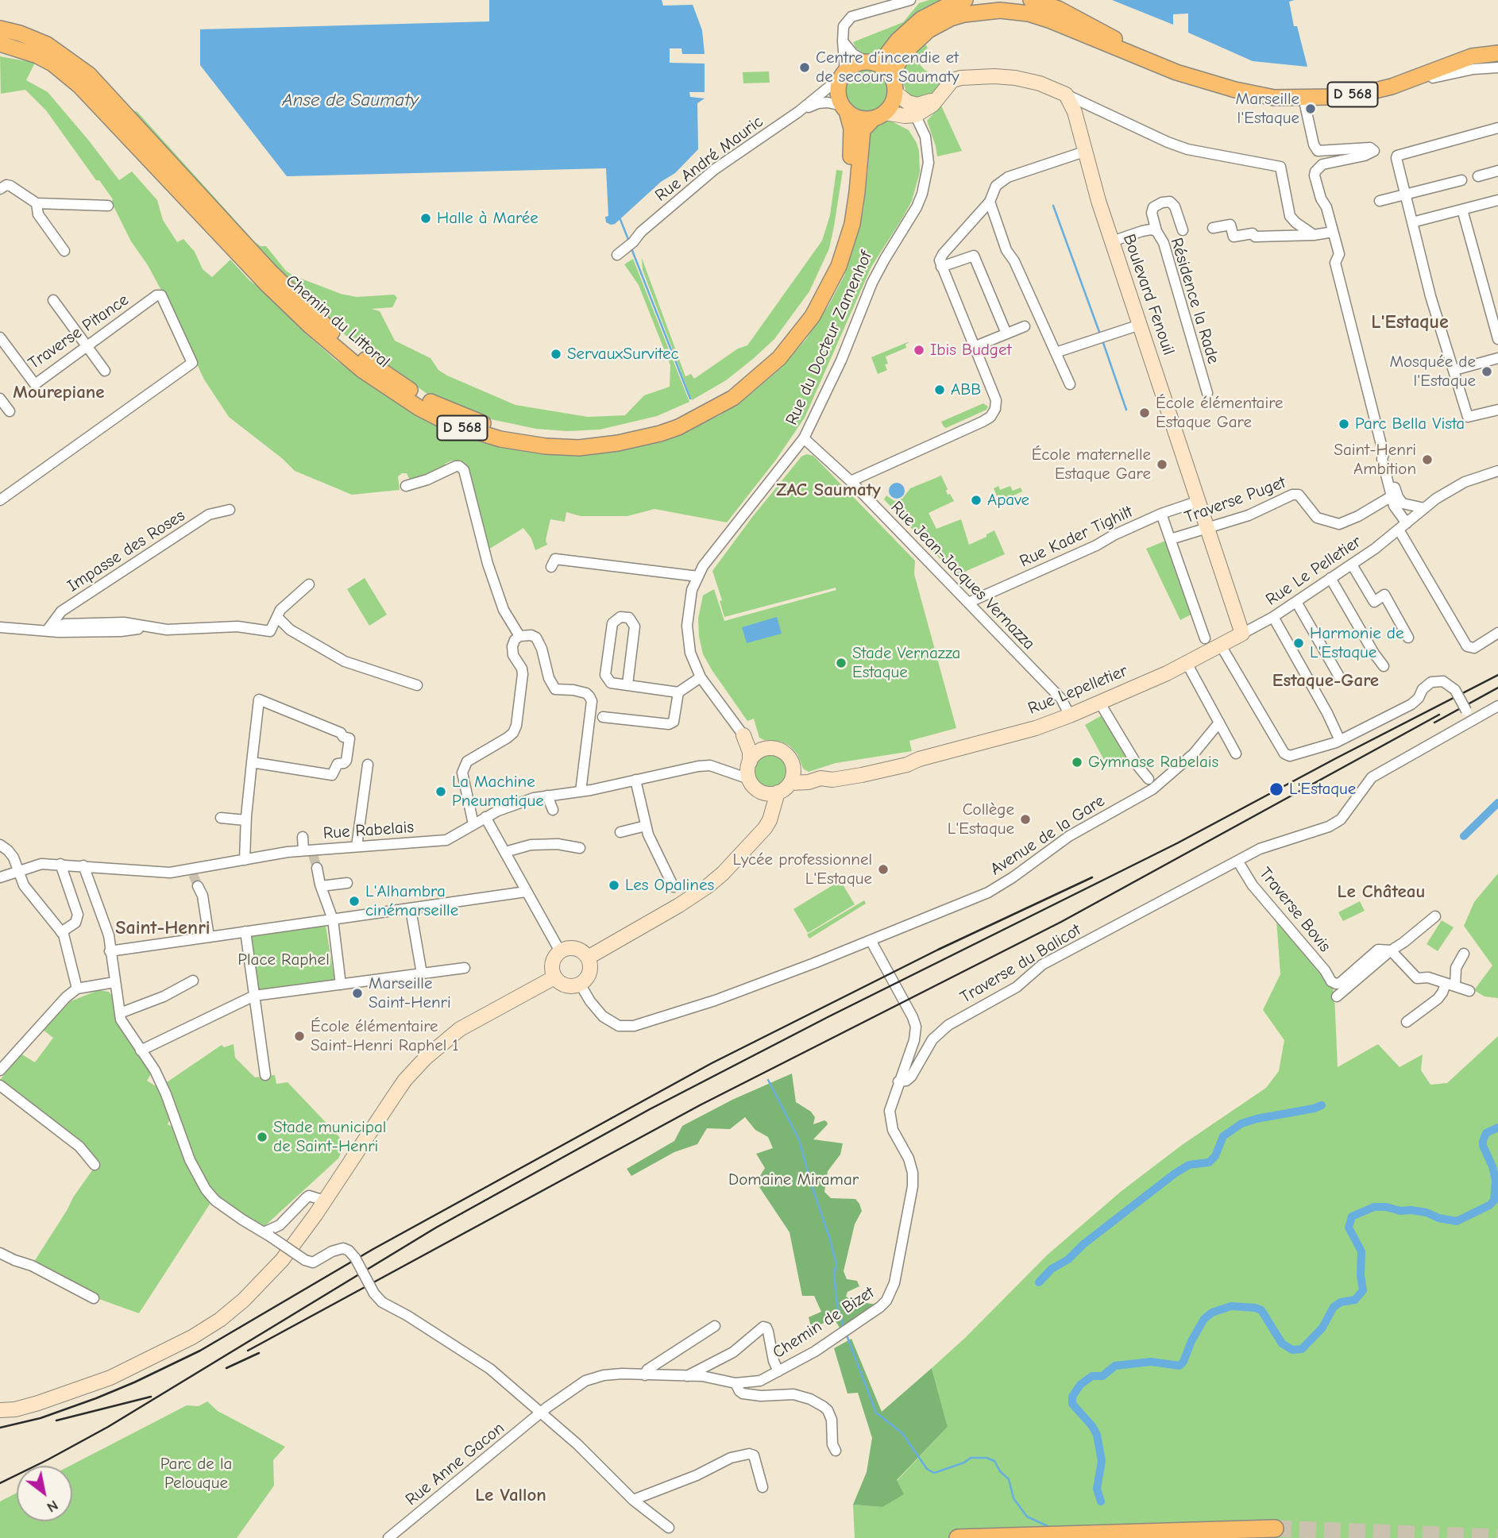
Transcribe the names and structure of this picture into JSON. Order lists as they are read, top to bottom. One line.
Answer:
{"streets":{"main road":["D 568","Chemin du Littoral"],"street":["Rue André Mauric","Boulevard Fenouil","Résidence la Rade","Traverse Pitance","Rue du Docteur Zamenhof","Traverse Puget","Rue Kader Tighilt","Impasse des Roses","Rue Le Pelletier","Rue Jean-Jacques Vernazza","Rue Lepelletier","Rue Rabelais","Avenue de la Gare","Traverse Bovis","Traverse du Balicot","Chemin de Bizet","Rue Anne Gacon"]},"crossings":[["Rue André Mauric","Chemin du Littoral"],["Boulevard Fenouil","Résidence la Rade"],["Boulevard Fenouil","Traverse Puget"],["Boulevard Fenouil","Rue Kader Tighilt"],["Boulevard Fenouil","Rue Le Pelletier"],["Boulevard Fenouil","Rue Lepelletier"],["Chemin du Littoral","Rue du Docteur Zamenhof"],["Rue du Docteur Zamenhof","Rue Jean-Jacques Vernazza"],["Rue du Docteur Zamenhof","Rue Lepelletier"],["Rue du Docteur Zamenhof","Rue Rabelais"],["Rue Kader Tighilt","Rue Jean-Jacques Vernazza"],["Rue Le Pelletier","Rue Lepelletier"],["Rue Jean-Jacques Vernazza","Rue Lepelletier"],["Rue Lepelletier","Rue Rabelais"],["Avenue de la Gare","Chemin de Bizet"],["Traverse Bovis","Traverse du Balicot"],["Traverse du Balicot","Chemin de Bizet"],["Chemin de Bizet","Rue Anne Gacon"]],"districts":["L'Estaque","Mourepiane","ZAC Saumaty","Estaque-Gare","Le Château","Saint-Henri","Le Vallon"],"water":["Anse de Saumaty"],"parks":["Place Raphel","Domaine Miramar","Parc de la Pelouque"],"places":["Centre d’incendie et de secours Saumaty","Marseille l'Estaque","Halle à Marée","Ibis Budget","ServauxSurvitec","Mosquée de l'Estaque","ABB","École élémentaire Estaque Gare","Parc Bella Vista","Saint-Henri Ambition","École maternelle Estaque Gare","Apave","Harmonie de L'Estaque","Stade Vernazza Estaque","Gymnase Rabelais","L'Estaque","La Machine Pneumatique","Collège L'Estaque","Lycée professionnel L'Estaque","Les Opalines","L'Alhambra cinémarseille","Marseille Saint-Henri","École élémentaire Saint-Henri Raphel 1","Stade municipal de Saint-Henri"],"north":"bottom right"}
